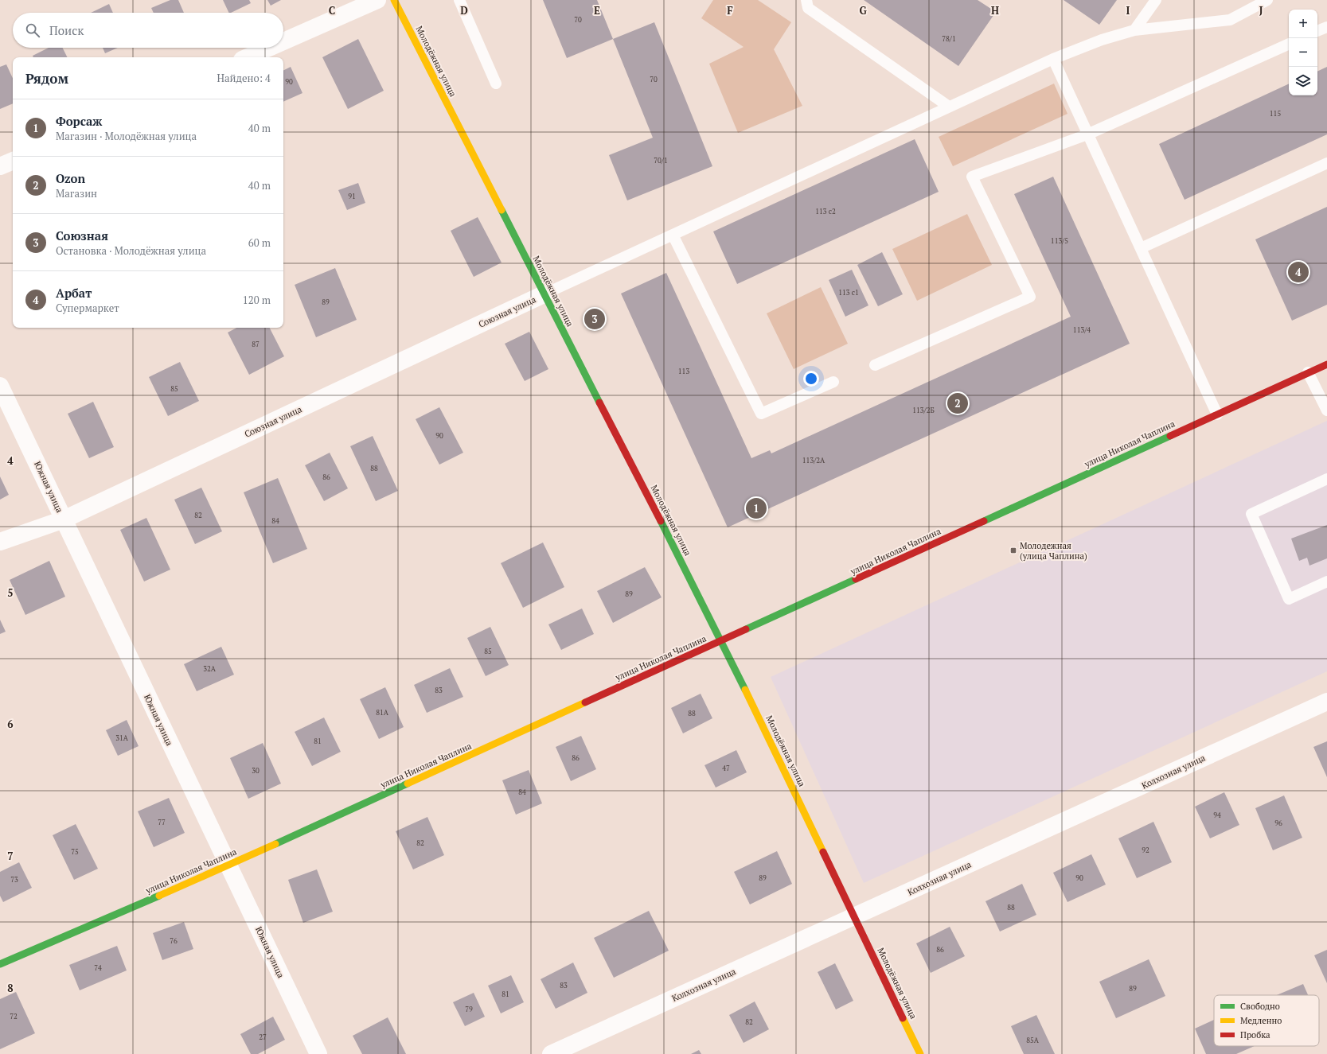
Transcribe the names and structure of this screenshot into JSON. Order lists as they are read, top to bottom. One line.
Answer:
{"streets":{"street":["Молодёжная улица","Союзная улица","улица Николая Чаплина","Южная улица","Колхозная улица"]},"crossings":[["Молодёжная улица","Союзная улица"],["Молодёжная улица","улица Николая Чаплина"],["Молодёжная улица","Колхозная улица"],["Союзная улица","Южная улица"],["улица Николая Чаплина","Южная улица"]],"places":{"transit":["Молодежная (улица Чаплина)"]},"house_numbers":["70","78/1","70","90","115","70/1","91","113 с2","113/5","113 с1","89","113/4","87","113","85","113/2Б","90","113/2А","88","86","82","84","89","85","32А","83","81А","88","31А","81","86","47","30","84","94","77","96","82","92","75","89","90","73","88","76","86","74","83","89","81","79","72","82","27","85А"],"legend":["Свободно","Медленно","Пробка"],"page":{"map_buttons":["+","−"],"search":"Поиск","heading":["Рядом","Найдено: 4"],"list":[{"mark":"1","name":"Форсаж","note":"Магазин · Молодёжная улица","value":"40 m"},{"mark":"2","name":"Ozon","note":"Магазин","value":"40 m"},{"mark":"3","name":"Союзная","note":"Остановка · Молодёжная улица","value":"60 m"},{"mark":"4","name":"Арбат","note":"Супермаркет","value":"120 m"}],"pins":["4","3","2","1"]},"grid":{"columns":["C","D","E","F","G","H","I","J"],"rows":["4","5","6","7","8"]}}
